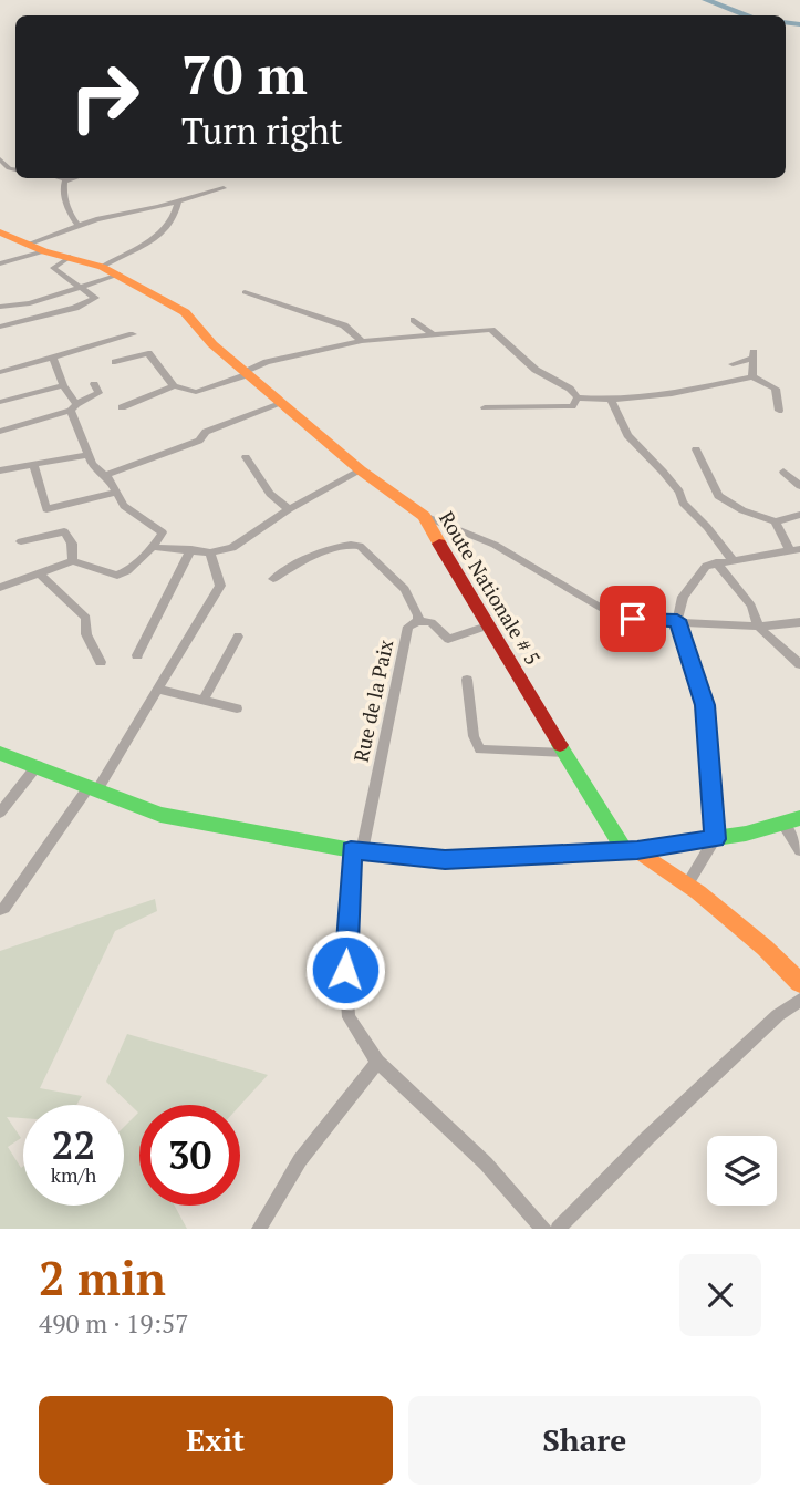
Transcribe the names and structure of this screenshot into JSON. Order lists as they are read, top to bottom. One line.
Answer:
{"streets":{"main road":["Route Nationale # 5"],"street":["Rue de la Paix"]},"page":{"turn":["70 m","Turn right"],"speed":"22 km/h","limit":"30","heading":["2 min","490 m · 19:57"],"buttons":["Exit","Share"]}}
